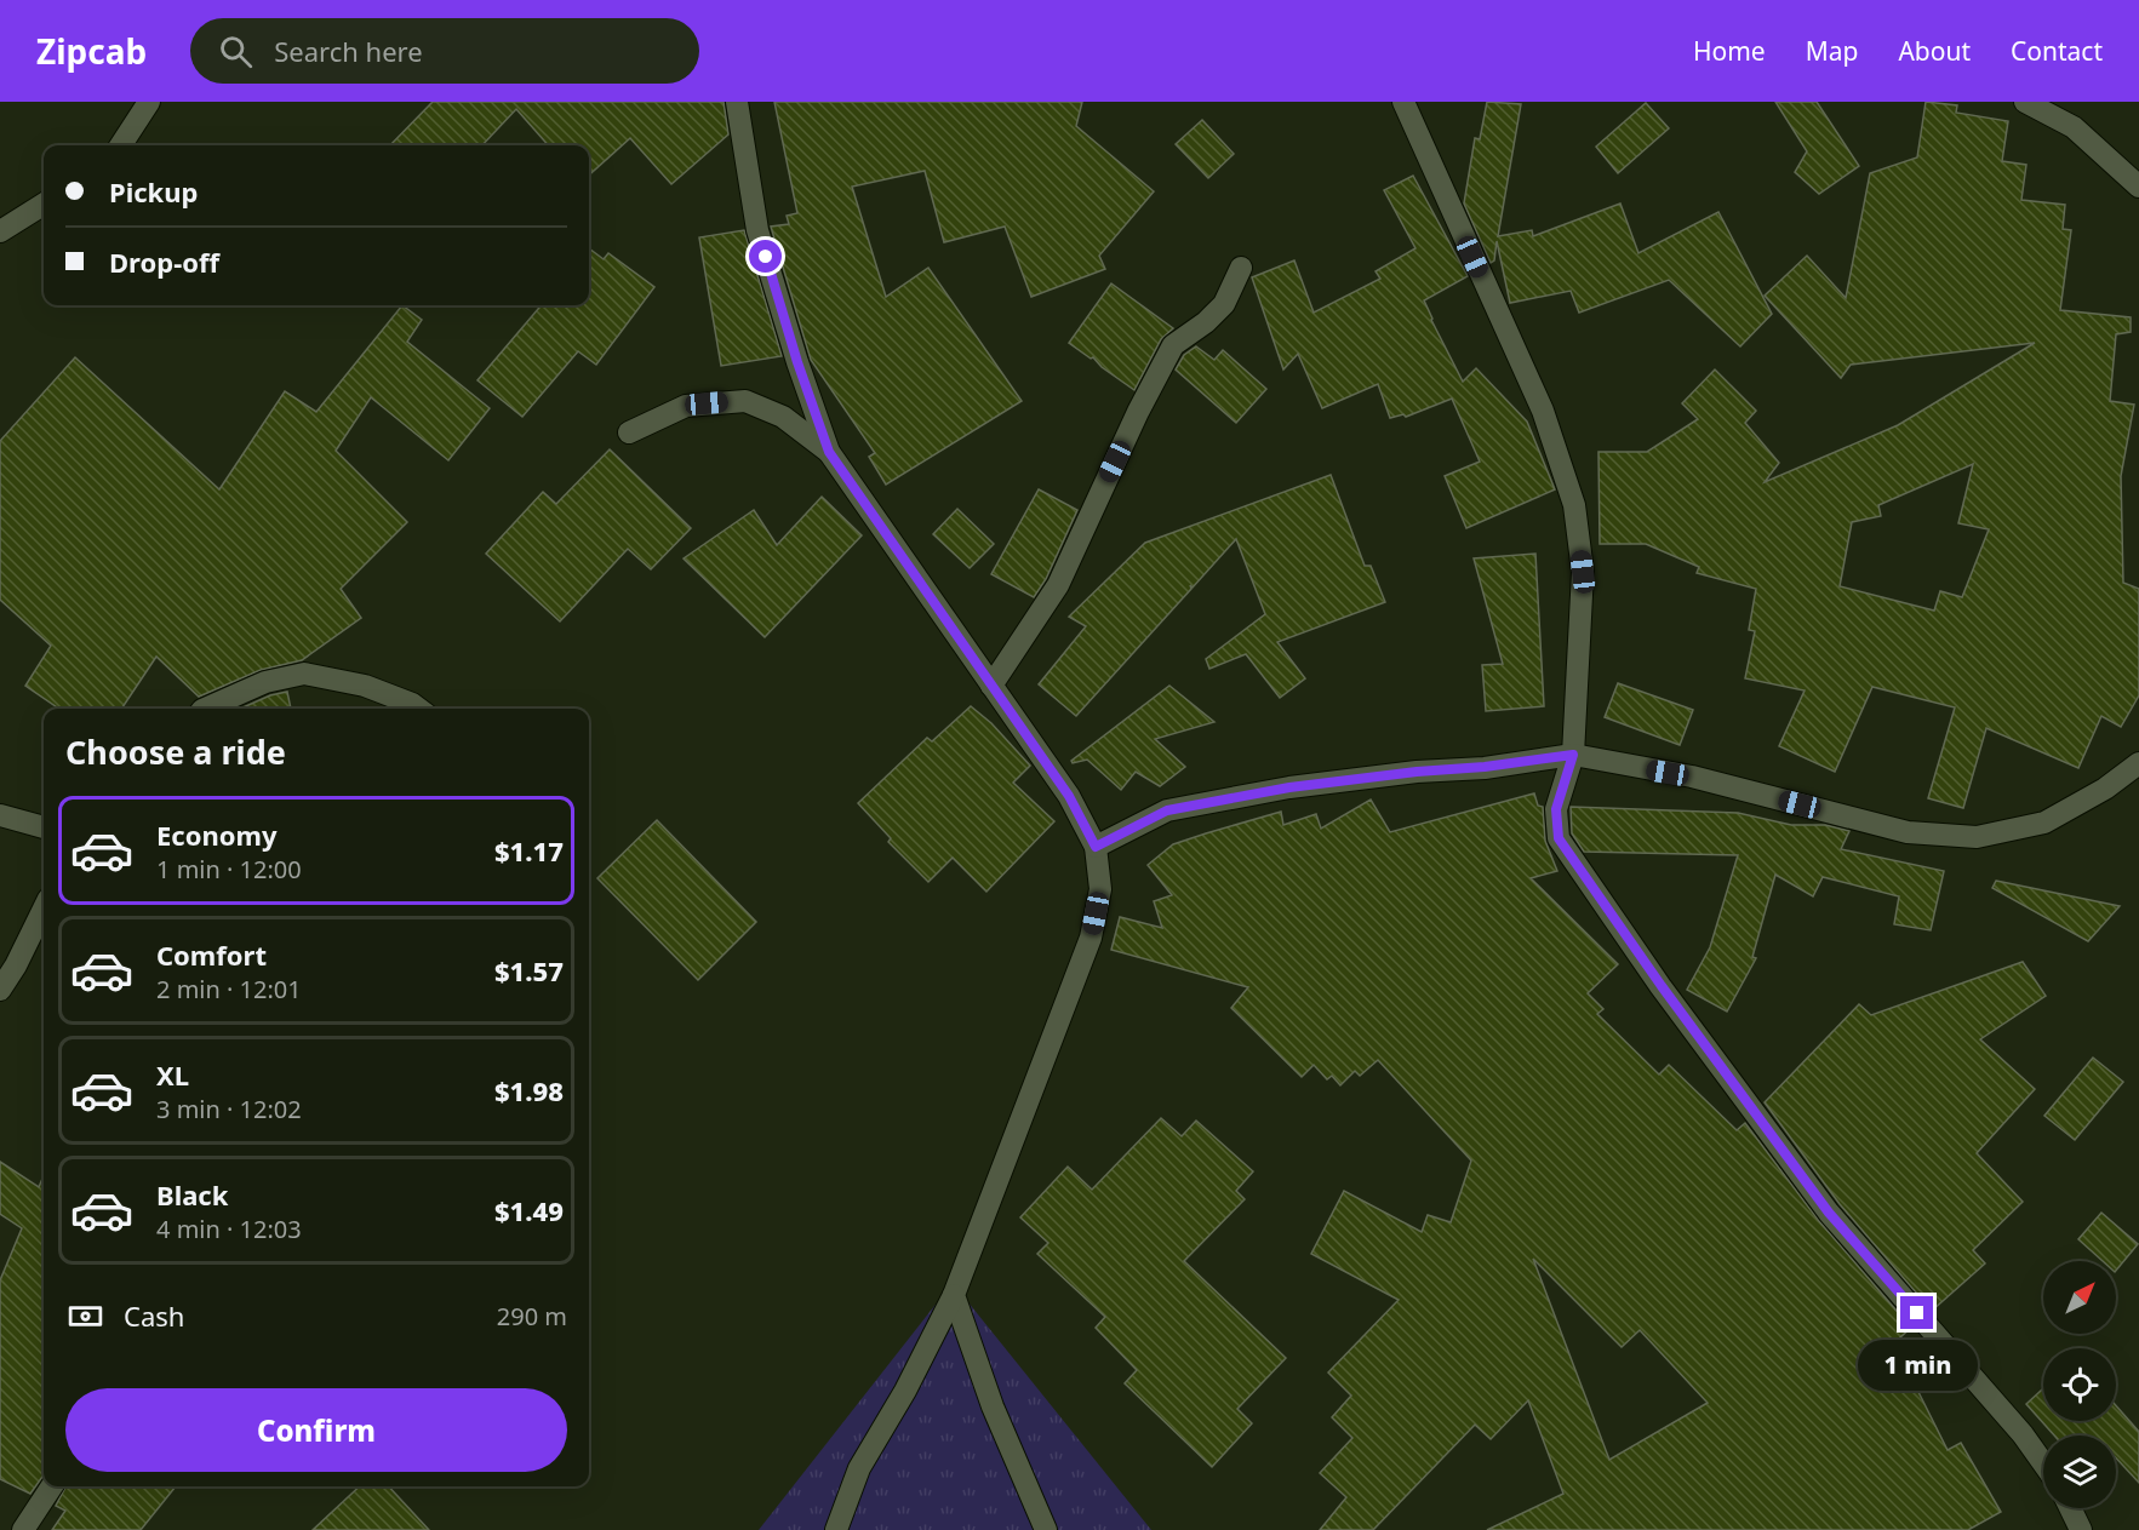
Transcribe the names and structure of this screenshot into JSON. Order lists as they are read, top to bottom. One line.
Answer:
{"north":"top right","page":{"header":"Zipcab","search":"Search here","nav":["Home","Map","About","Contact"],"banner":["Pickup","Drop-off"],"heading":"Choose a ride","list":[{"name":"Economy","note":"1 min · 12:00","value":"$1.17"},{"name":"Comfort","note":"2 min · 12:01","value":"$1.57"},{"name":"XL","note":"3 min · 12:02","value":"$1.98"},{"name":"Black","note":"4 min · 12:03","value":"$1.49"}],"pay":["Cash","290 m"],"bubble":"1 min","buttons":"Confirm"}}
